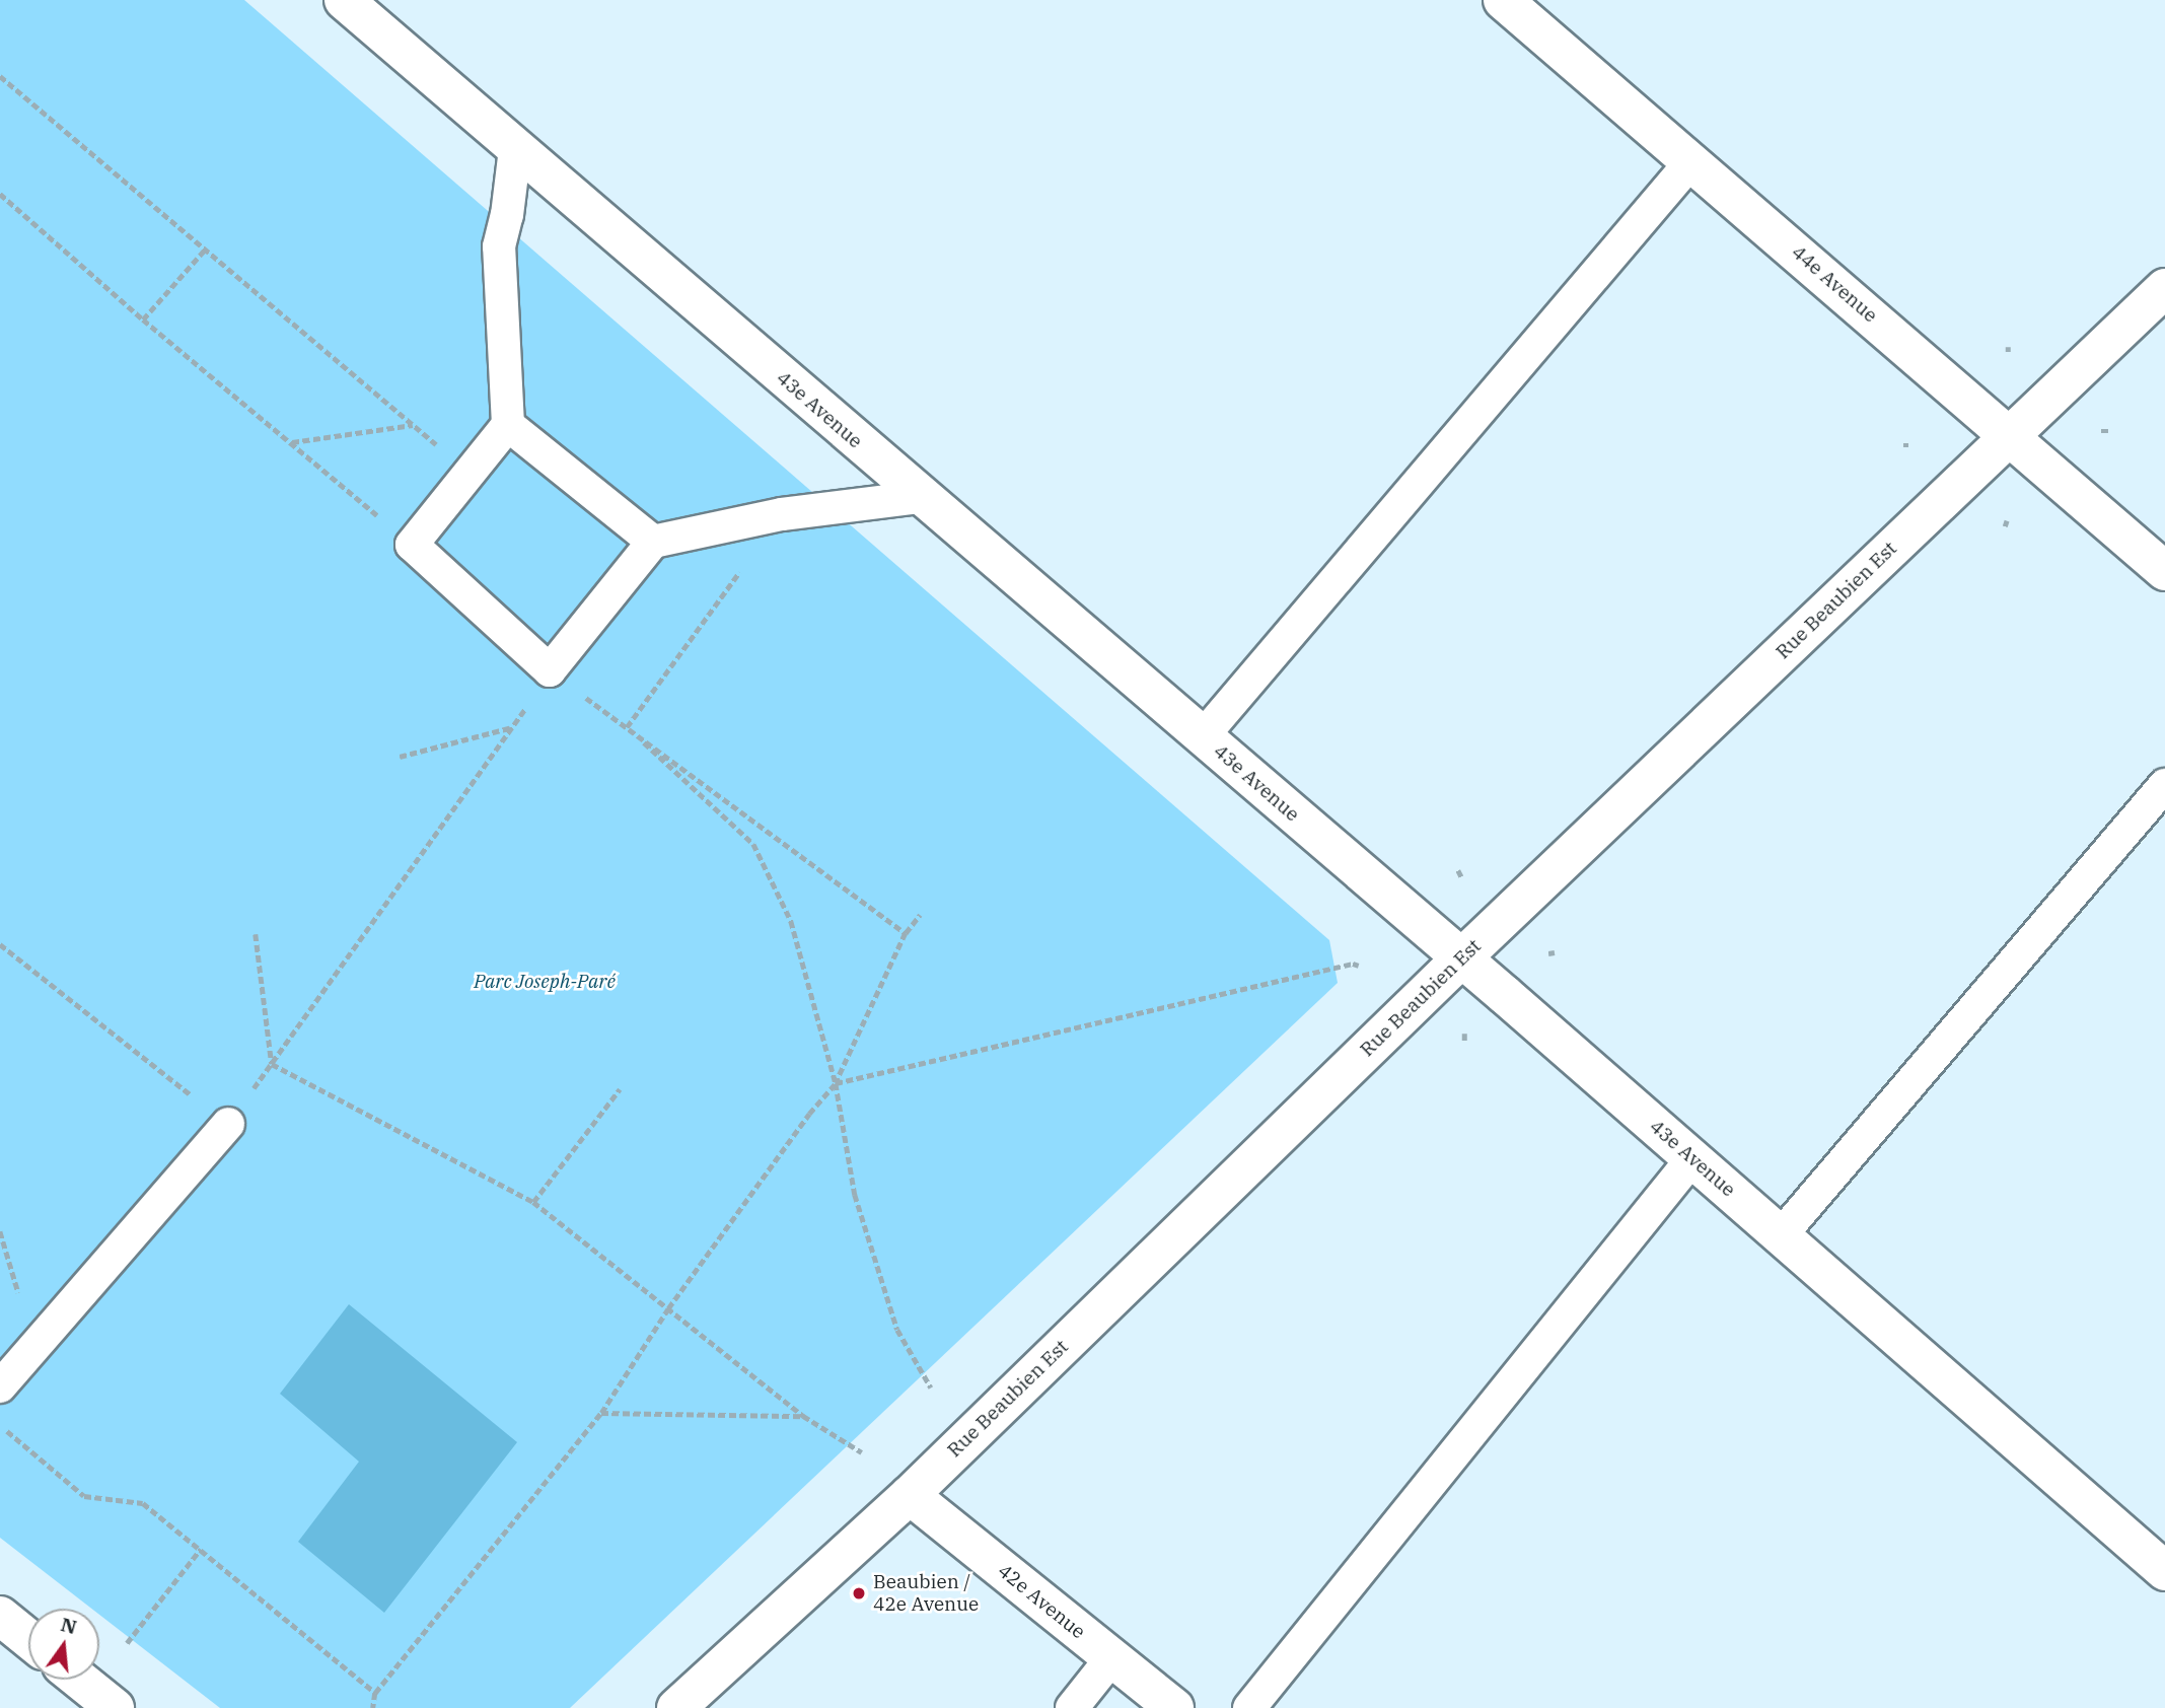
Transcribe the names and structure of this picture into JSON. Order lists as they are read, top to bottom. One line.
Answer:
{"streets":{"street":["44e Avenue","43e Avenue","Rue Beaubien Est","42e Avenue"]},"crossings":[["44e Avenue","Rue Beaubien Est"],["43e Avenue","Rue Beaubien Est"],["Rue Beaubien Est","42e Avenue"]],"parks":["Parc Joseph-Paré"],"places":["Beaubien / 42e Avenue"],"north":"top"}
